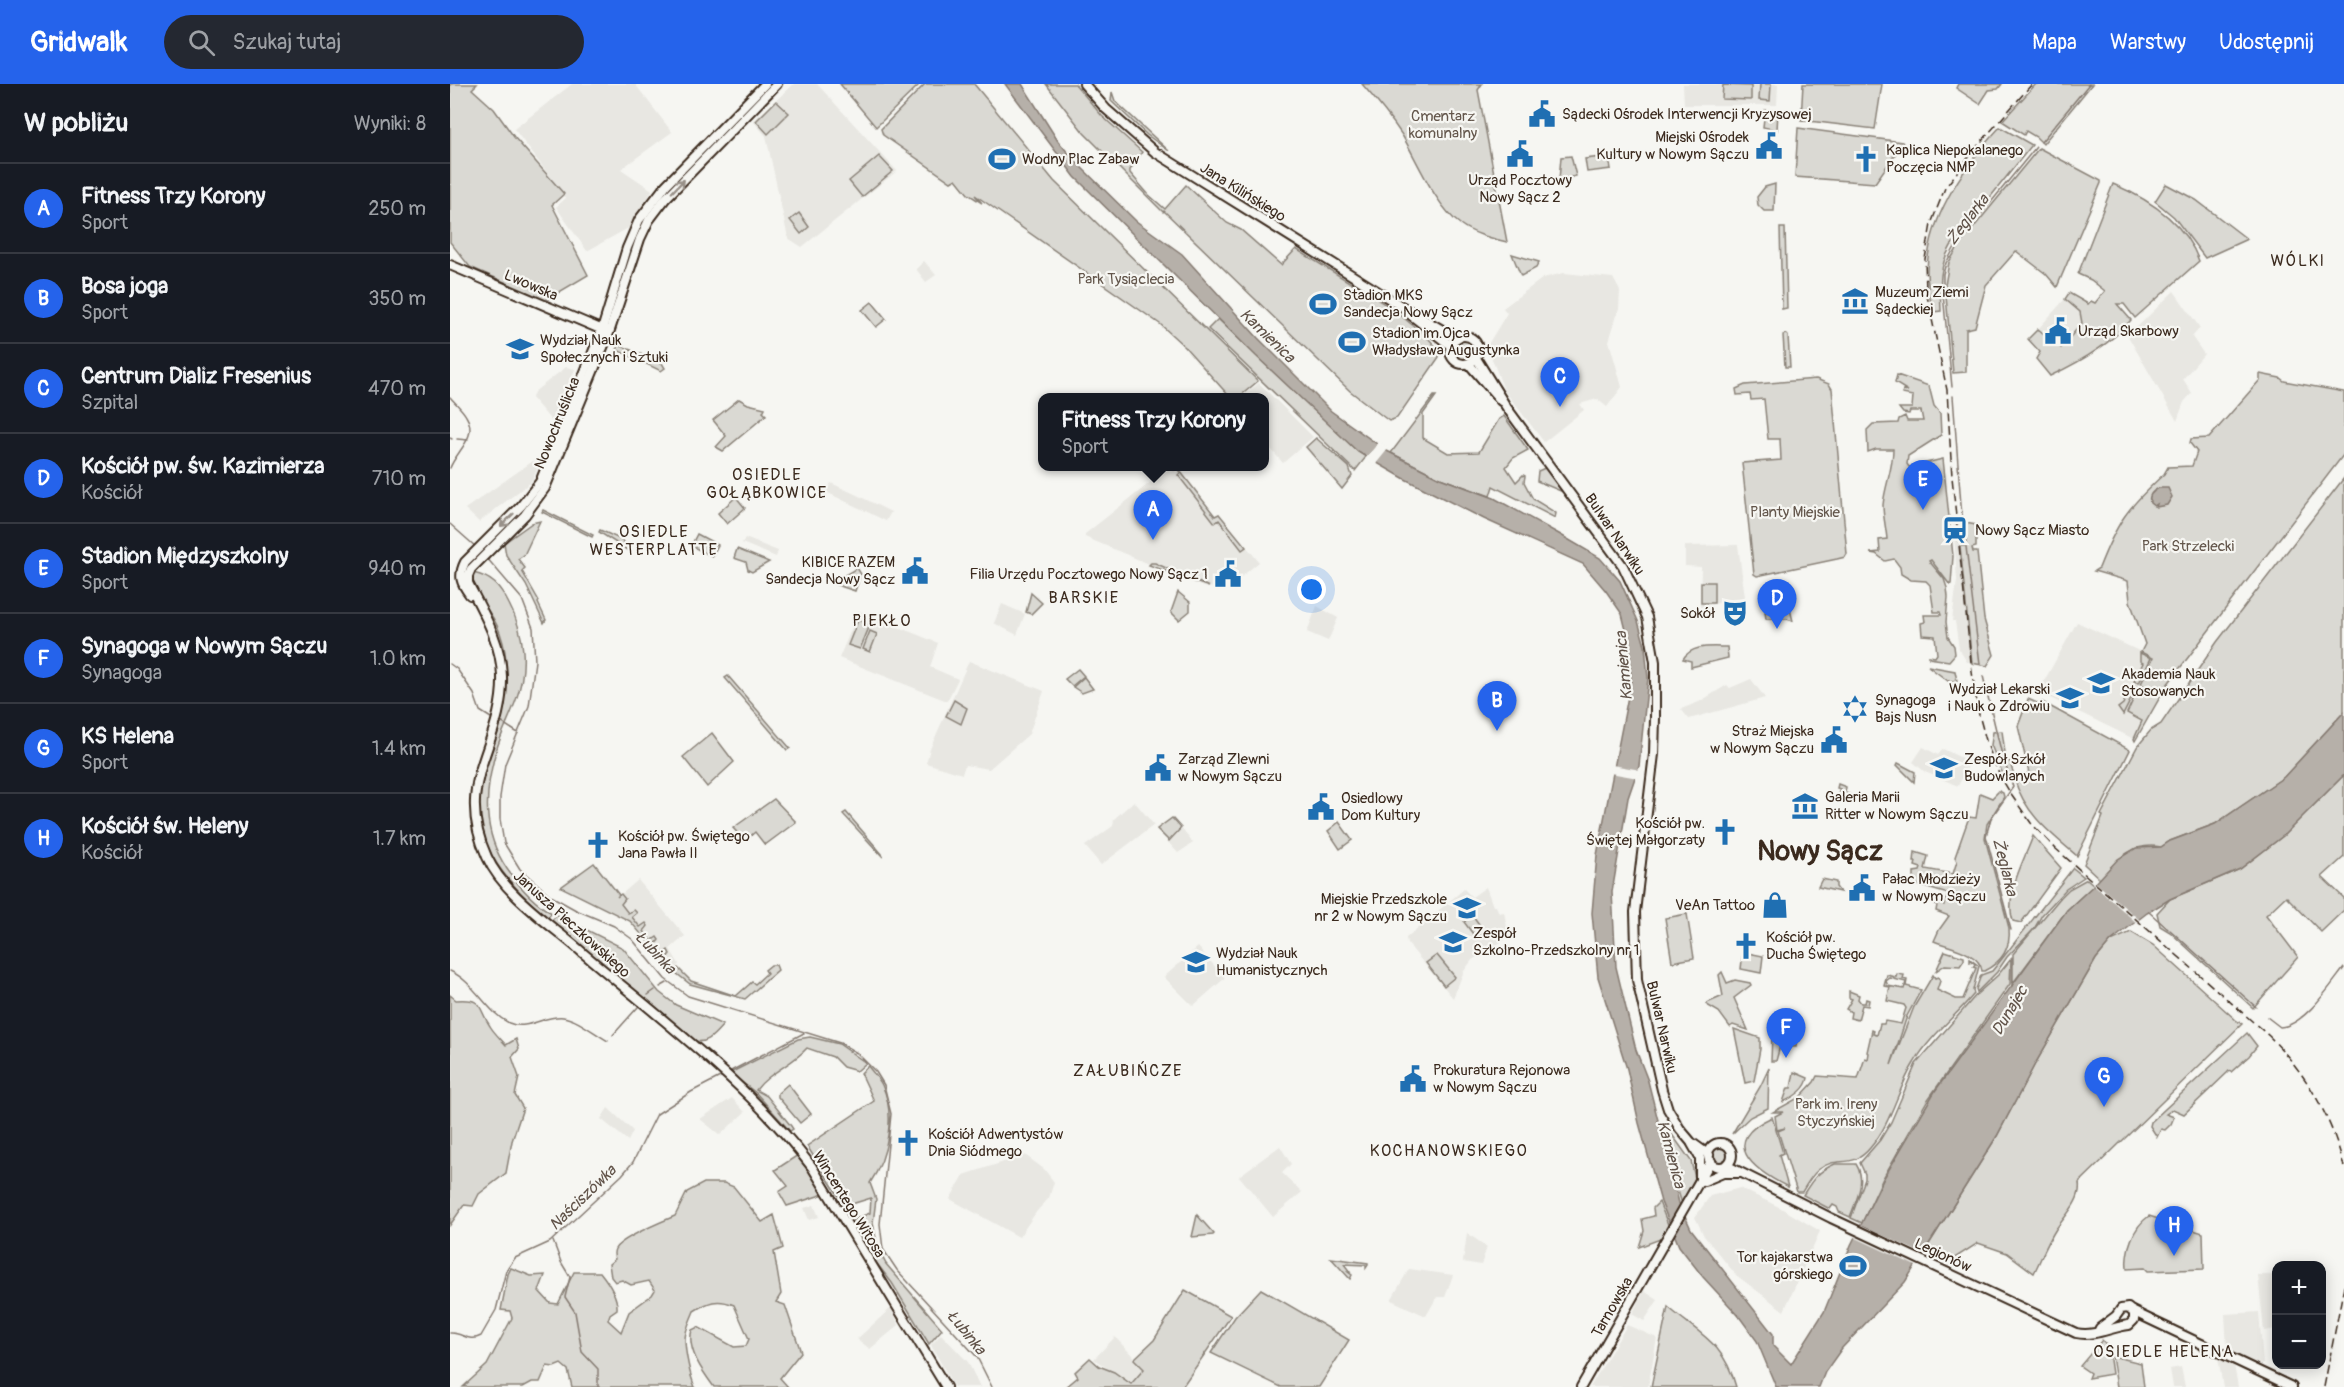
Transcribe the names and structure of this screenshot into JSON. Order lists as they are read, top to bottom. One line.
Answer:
{"streets":{"main road":["Jana Kilińskiego","Lwowska","Nowochruślicka","Bulwar Narwiku","Janusza Pieczkowskiego","Wincentego Witosa","Legionów","Tarnowska"]},"crossings":[["Jana Kilińskiego","Bulwar Narwiku"],["Lwowska","Nowochruślicka"],["Nowochruślicka","Janusza Pieczkowskiego"],["Bulwar Narwiku","Legionów"],["Janusza Pieczkowskiego","Wincentego Witosa"]],"districts":["WÓLKI","OSIEDLE GOŁĄBKOWICE","OSIEDLE WESTERPLATTE","BARSKIE","PIEKŁO","Nowy Sącz","ZAŁUBIŃCZE","KOCHANOWSKIEGO","OSIEDLE HELENA"],"water":["Żeglarka","Kamienica","Łubinka","Dunajec","Naściszówka"],"parks":["Cmentarz komunalny","Park Tysiąclecia","Planty Miejskie","Park Strzelecki","Park im. Ireny Styczyńskiej"],"places":{"public building":["Sądecki Ośrodek Interwencji Kryzysowej","Miejski Ośrodek Kultury w Nowym Sączu","Urząd Pocztowy Nowy Sącz 2","Urząd Skarbowy","KIBICE RAZEM Sandecja Nowy Sącz","Filia Urzędu Pocztowego Nowy Sącz 1","Straż Miejska w Nowym Sączu","Zarząd Zlewni w Nowym Sączu","Osiedlowy Dom Kultury","Pałac Młodzieży w Nowym Sączu","Prokuratura Rejonowa w Nowym Sączu"],"sports":["Wodny Plac Zabaw","Stadion MKS Sandecja Nowy Sącz","Stadion im.Ojca Władysława Augustynka","Tor kajakarstwa górskiego"],"church":["Kaplica Niepokalanego Poczęcia NMP","Kościół pw. Świętej Małgorzaty","Kościół pw. Świętego Jana Pawła II","Kościół pw. Ducha Świętego","Kościół Adwentystów Dnia Siódmego"],"museum":["Muzeum Ziemi Sądeckiej","Galeria Marii Ritter w Nowym Sączu"],"school or university":["Wydział Nauk Społecznych i Sztuki","Akademia Nauk Stosowanych","Wydział Lekarski i Nauk o Zdrowiu","Zespół Szkół Budowlanych","Miejskie Przedszkole nr 2 w Nowym Sączu","Zespół Szkolno-Przedszkolny nr 1","Wydział Nauk Humanistycznych"],"station":["Nowy Sącz Miasto"],"theatre":["Sokół"],"synagogue":["Synagoga Bajs Nusn"],"shop":["VeAn Tattoo"]},"page":{"header":"Gridwalk","search":"Szukaj tutaj","nav":["Mapa","Warstwy","Udostępnij"],"heading":["W pobliżu","Wyniki: 8"],"list":[{"mark":"A","name":"Fitness Trzy Korony","note":"Sport","value":"250 m"},{"mark":"B","name":"Bosa joga","note":"Sport","value":"350 m"},{"mark":"C","name":"Centrum Dializ Fresenius","note":"Szpital","value":"470 m"},{"mark":"D","name":"Kościół pw. św. Kazimierza","note":"Kościół","value":"710 m"},{"mark":"E","name":"Stadion Międzyszkolny","note":"Sport","value":"940 m"},{"mark":"F","name":"Synagoga w Nowym Sączu","note":"Synagoga","value":"1.0 km"},{"mark":"G","name":"KS Helena","note":"Sport","value":"1.4 km"},{"mark":"H","name":"Kościół św. Heleny","note":"Kościół","value":"1.7 km"}],"pins":["C","E","A","D","B","F","G","H"],"popup":["Fitness Trzy Korony","Sport"],"map_buttons":["+","−"]}}
